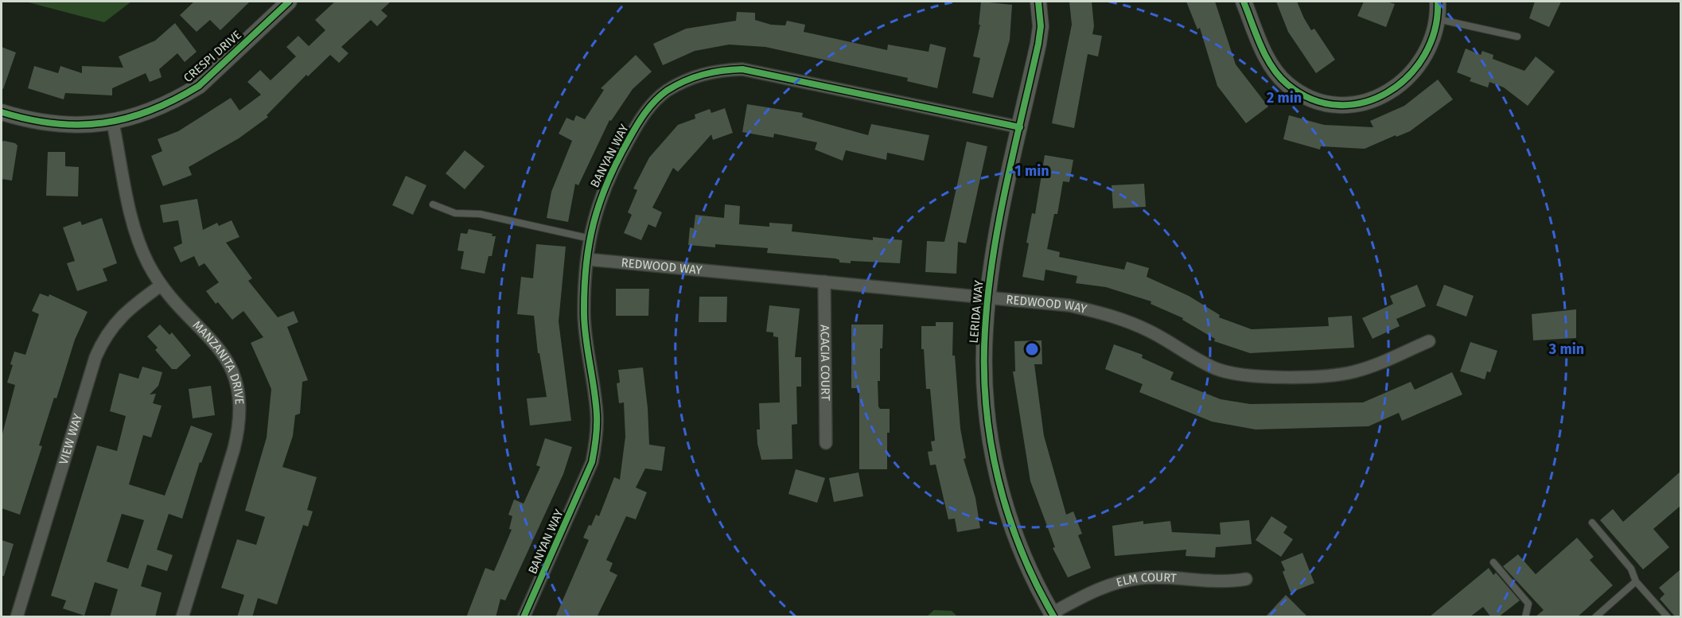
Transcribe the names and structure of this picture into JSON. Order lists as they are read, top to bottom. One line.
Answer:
{"streets":{"street":["CRESPI DRIVE","BANYAN WAY","REDWOOD WAY","LERIDA WAY","ACACIA COURT","MANZANITA DRIVE","VIEW WAY","ELM COURT"]},"crossings":[["CRESPI DRIVE","MANZANITA DRIVE"],["BANYAN WAY","REDWOOD WAY"],["BANYAN WAY","LERIDA WAY"],["REDWOOD WAY","LERIDA WAY"],["REDWOOD WAY","ACACIA COURT"],["LERIDA WAY","ELM COURT"],["MANZANITA DRIVE","VIEW WAY"]],"rings":["2 min","1 min","3 min"]}
